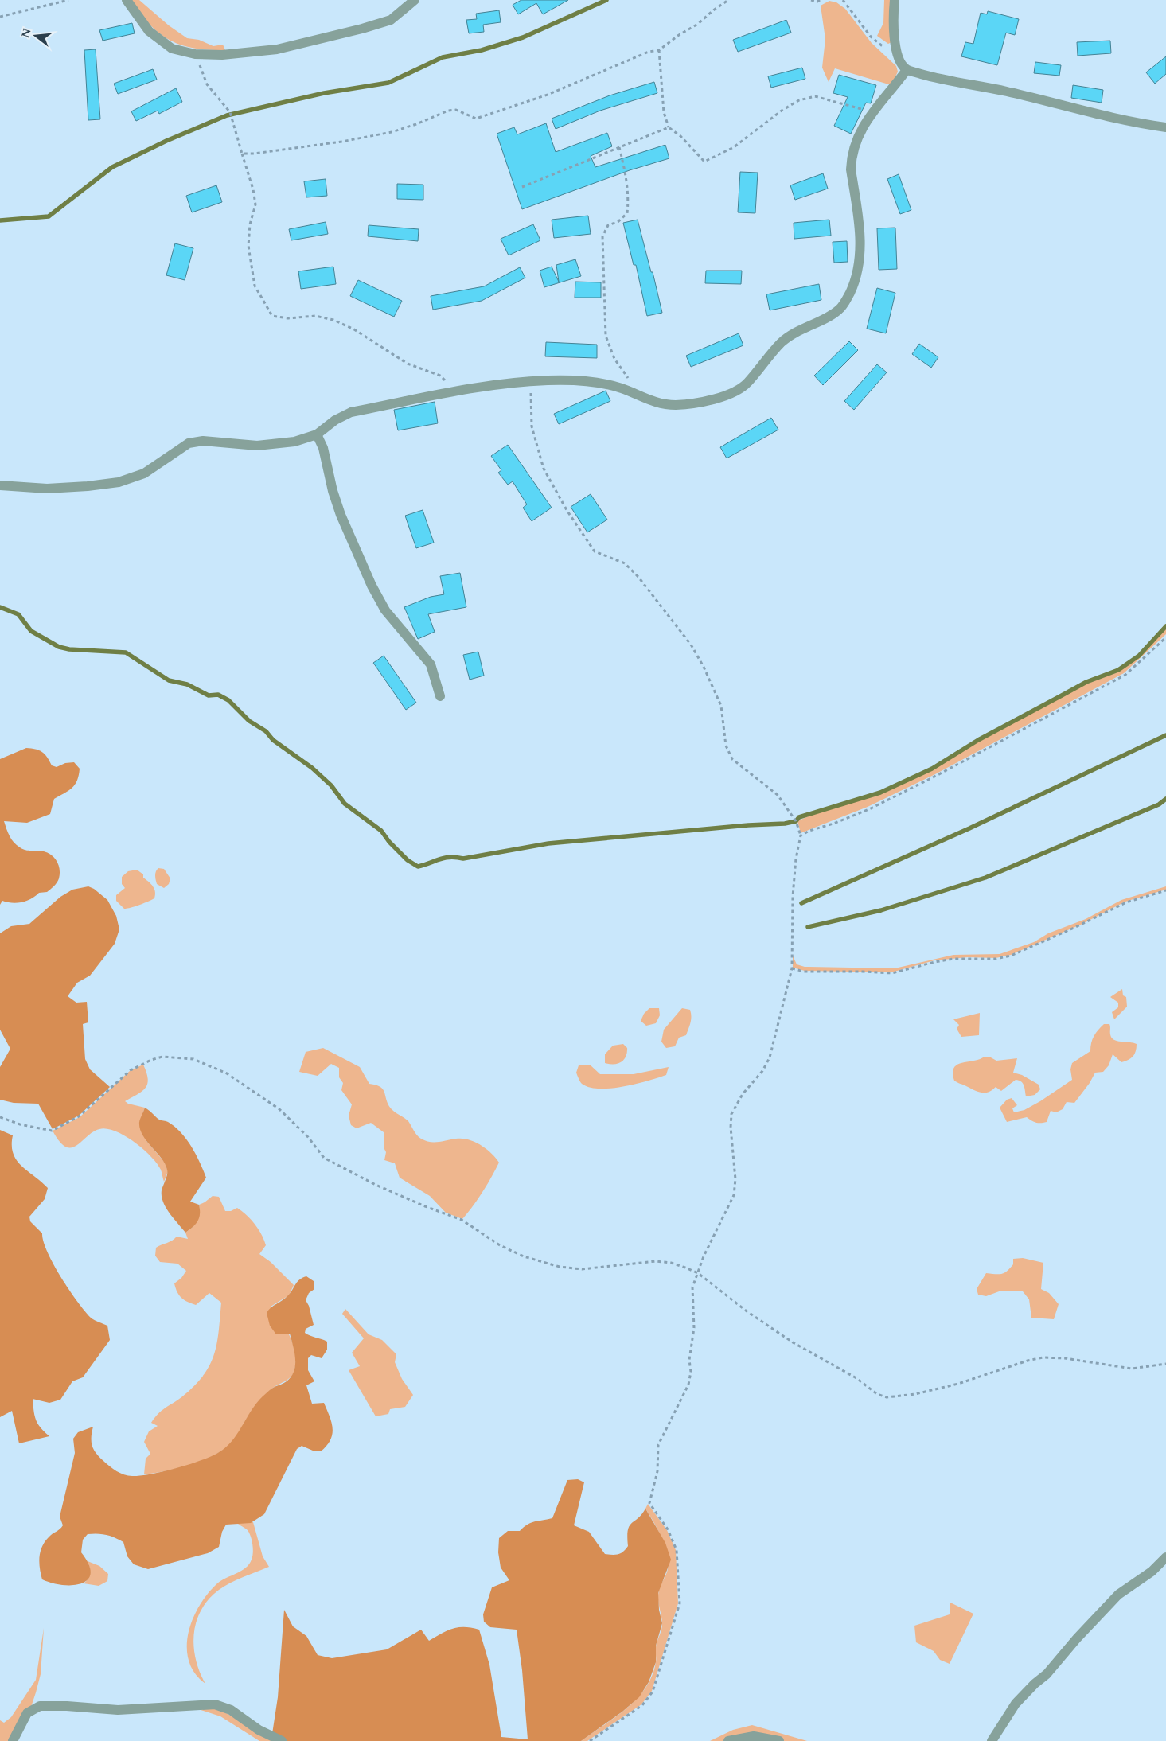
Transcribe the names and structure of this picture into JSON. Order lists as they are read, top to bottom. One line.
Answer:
{"north":"left"}
